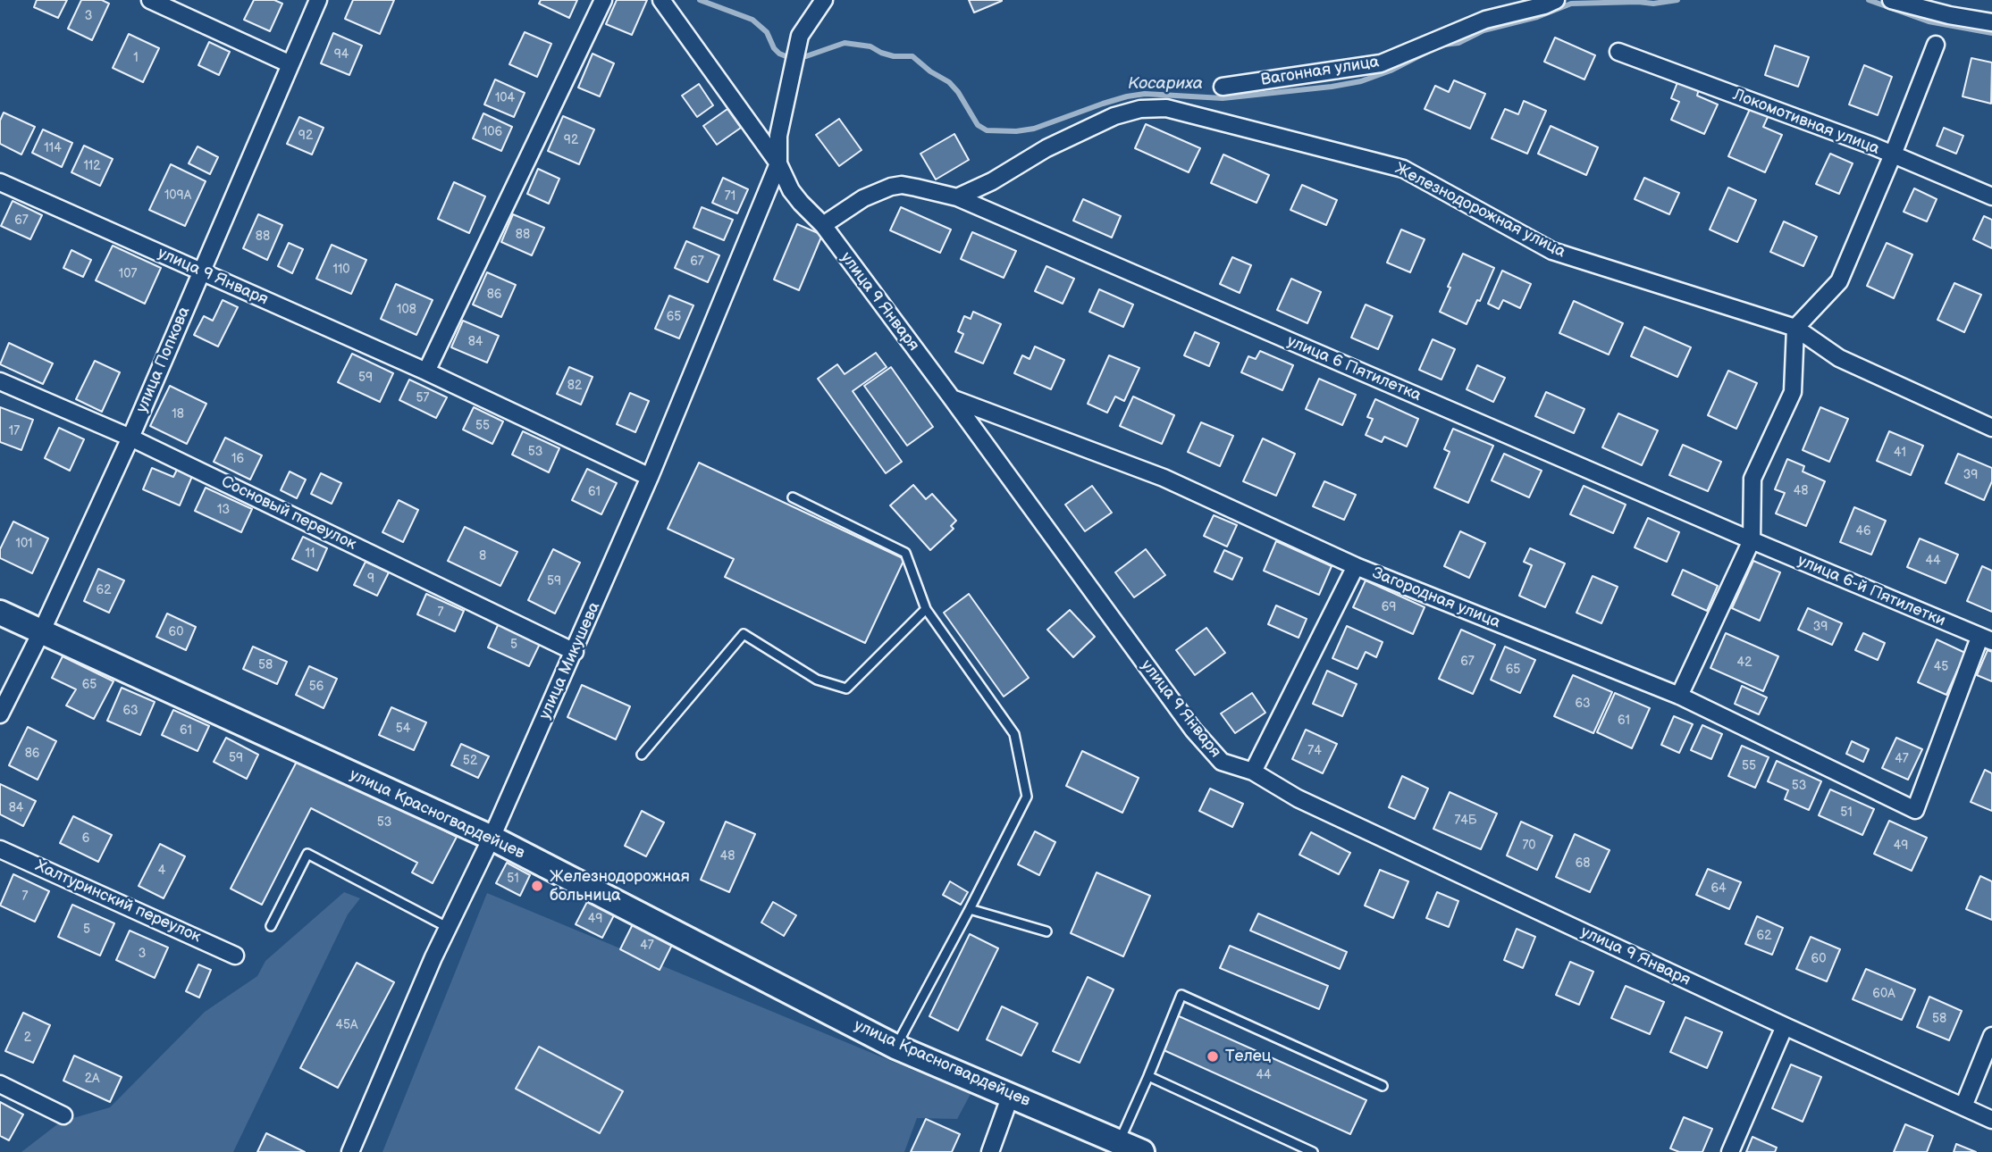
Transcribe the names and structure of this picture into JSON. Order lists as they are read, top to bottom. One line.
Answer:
{"streets":{"street":["Вагонная улица","Локомотивная улица","Железнодорожная улица","улица 9 Января","улица Попкова","улица 6 Пятилетка","Сосновый переулок","улица 6-й Пятилетки","Загородная улица","улица Микушева","улица Красногвардейцев","Халтуринский переулок"]},"crossings":[["Железнодорожная улица","улица 6 Пятилетка"],["улица 9 Января","улица Попкова"],["улица 9 Января","Загородная улица"],["улица 9 Января","улица Микушева"],["улица Попкова","Сосновый переулок"],["улица Попкова","улица Красногвардейцев"],["улица 6 Пятилетка","улица 6-й Пятилетки"],["Сосновый переулок","улица Микушева"],["улица 6-й Пятилетки","Загородная улица"],["улица Микушева","улица Красногвардейцев"]],"water":["Косариха"],"places":["Железнодорожная больница","Телец"],"house_numbers":["3","94","1","104","106","92","92","114","112","109А","71","67","88","88","67","110","107","86","108","65","84","59","82","57","18","55","17","53","41","16","39","48","61","13","46","101","11","8","44","9","59","62","69","7","39","60","5","67","42","58","45","65","65","56","63","63","61","54","61","74","86","59","47","52","55","53","84","51","74Б","53","6","70","49","48","68","4","51","64","7","49","5","62","47","3","60","60А","58","45А","2","44","2А"]}
